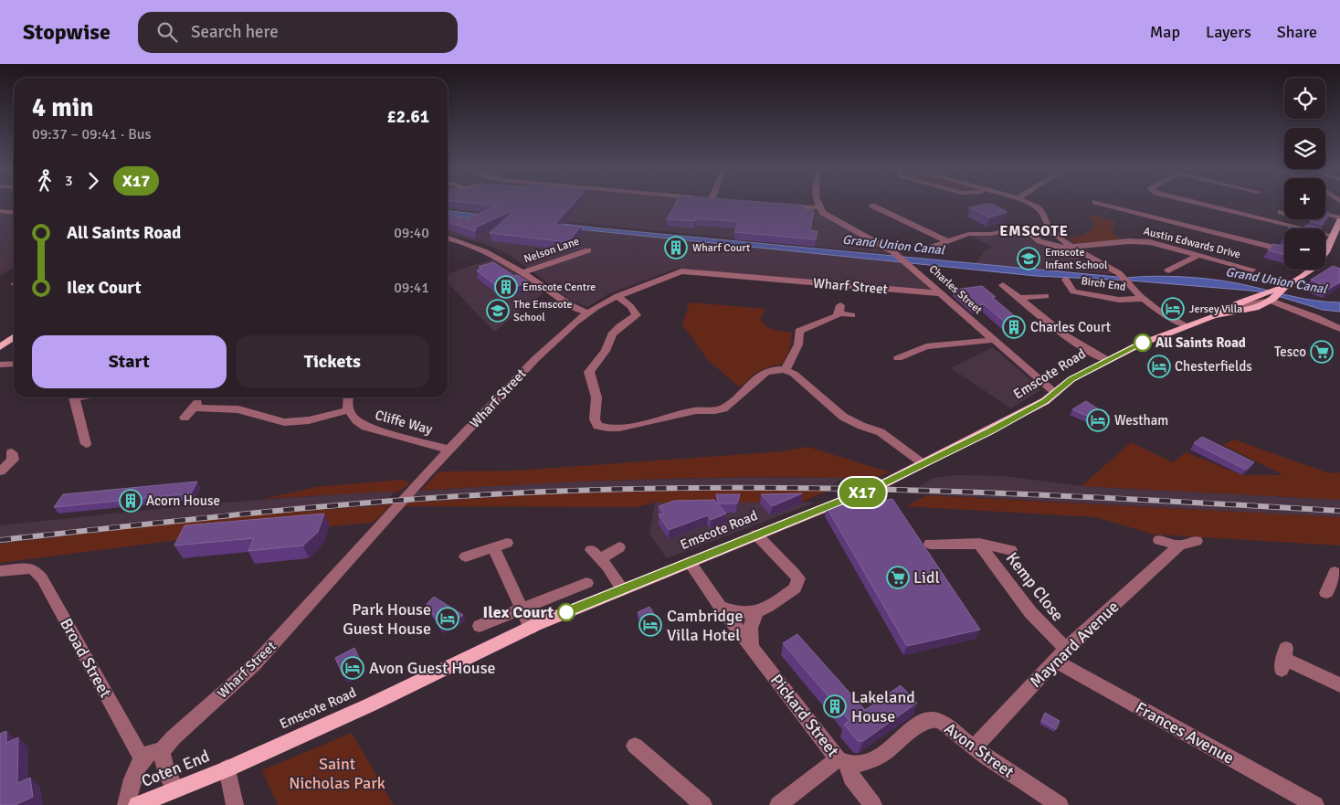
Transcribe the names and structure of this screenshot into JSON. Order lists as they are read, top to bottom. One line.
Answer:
{"streets":{"main road":["Emscote Road","Coten End"],"street":["Austin Edwards Drive","Nelson Lane","Birch End","Wharf Street","Charles Street","Cliffe Way","Kemp Close","Maynard Avenue","Broad Street","Pickard Street","Frances Avenue","Avon Street"]},"crossings":[["Nelson Lane","Wharf Street"],["Wharf Street","Charles Street"],["Wharf Street","Cliffe Way"],["Charles Street","Emscote Road"],["Emscote Road","Pickard Street"],["Emscote Road","Coten End"],["Kemp Close","Maynard Avenue"],["Kemp Close","Frances Avenue"],["Maynard Avenue","Frances Avenue"],["Maynard Avenue","Avon Street"],["Pickard Street","Avon Street"]],"districts":["EMSCOTE"],"water":["Grand Union Canal"],"parks":["Saint Nicholas Park"],"places":{"building":["Wharf Court","Emscote Centre","Charles Court","Acorn House","Lakeland House"],"school or university":["Emscote Infant School","The Emscote School"],"hotel":["Jersey Villa","Chesterfields","Westham","Park House Guest House","Cambridge Villa Hotel","Avon Guest House"],"other":["All Saints Road","Ilex Court"],"supermarket":["Tesco","Lidl"]},"lines":["bus line X17"],"page":{"header":"Stopwise","search":"Search here","nav":["Map","Layers","Share"],"on_map":"X17","map_buttons":["+","−"],"heading":["4 min","09:37 – 09:41 · Bus","£2.61"],"legs":["3","X17"],"list":[{"name":"All Saints Road","value":"09:40"},{"name":"Ilex Court","value":"09:41"}],"buttons":["Start","Tickets"]}}
